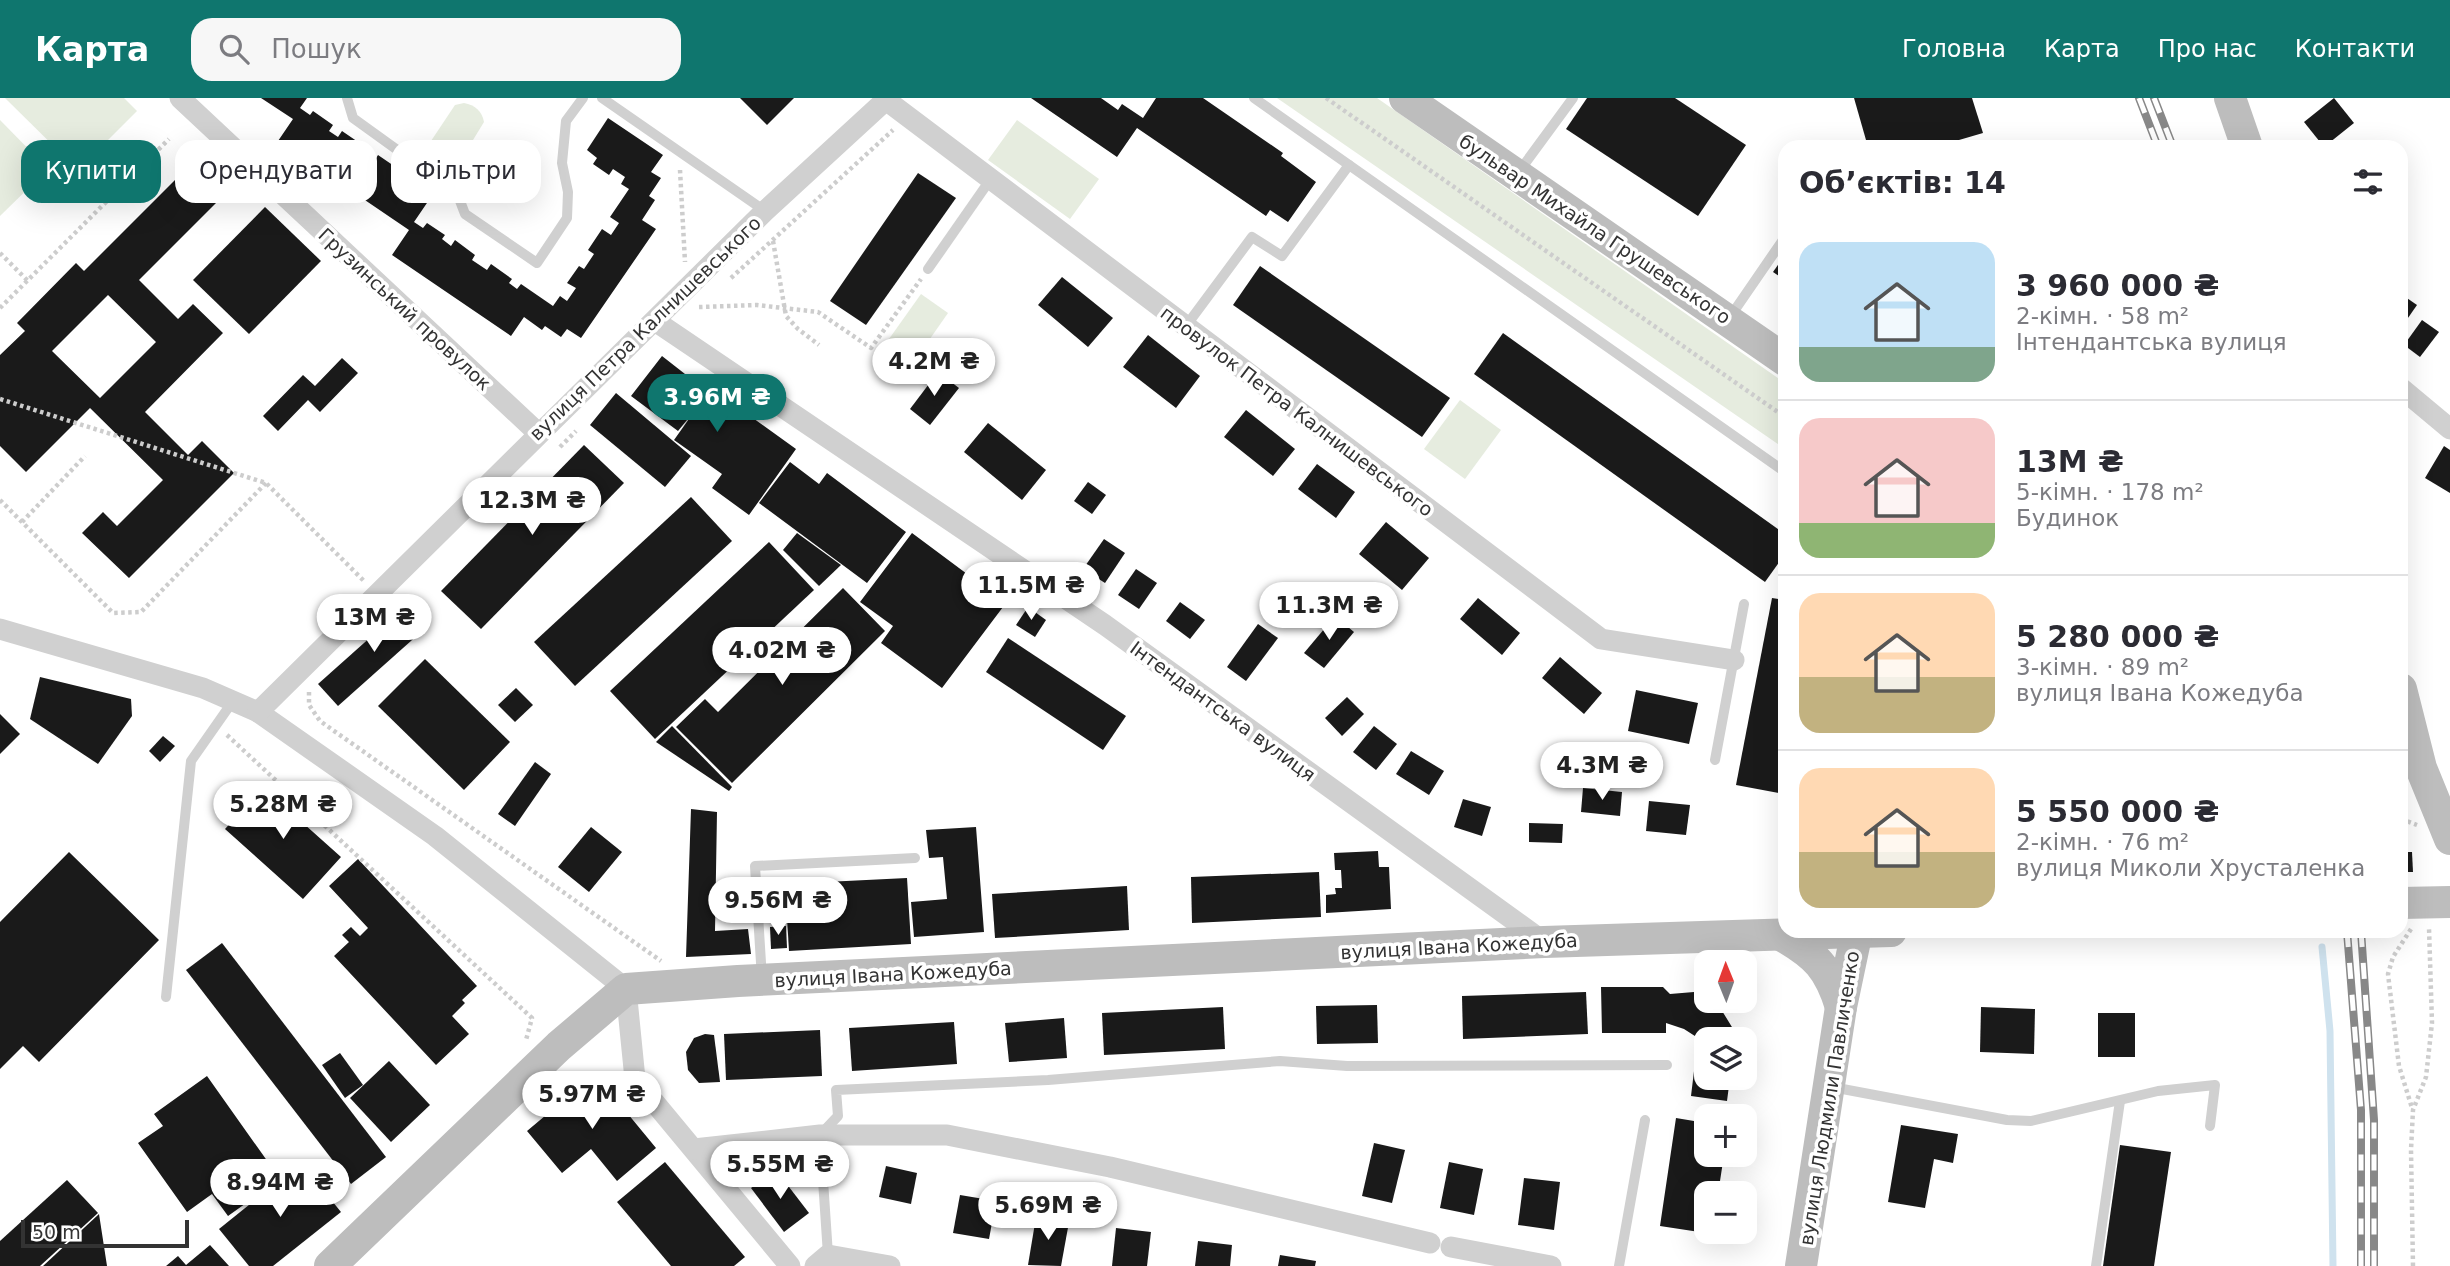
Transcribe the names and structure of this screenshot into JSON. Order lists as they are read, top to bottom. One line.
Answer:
{"streets":{"street":["бульвар Михайла Грушевського","Грузинський провулок","вулиця Петра Калнишевського","провулок Петра Калнишевського","Інтендантська вулиця","вулиця Івана Кожедуба","вулиця Людмили Павличенко"]},"crossings":[["Грузинський провулок","вулиця Петра Калнишевського"],["вулиця Петра Калнишевського","провулок Петра Калнишевського"],["вулиця Петра Калнишевського","Інтендантська вулиця"],["Інтендантська вулиця","вулиця Івана Кожедуба"]],"scale_bar":"50 m","north":"top","page":{"header":"Карта","search":"Пошук","nav":["Головна","Карта","Про нас","Контакти"],"chip":["Купити","Орендувати","Фільтри"],"heading":"Об’єктів: 14","list":[{"name":"3 960 000 ₴","note":"2-кімн. · 58 m² · Інтендантська вулиця"},{"name":"13M ₴","note":"5-кімн. · 178 m² · Будинок"},{"name":"5 280 000 ₴","note":"3-кімн. · 89 m² · вулиця Івана Кожедуба"},{"name":"5 550 000 ₴","note":"2-кімн. · 76 m² · вулиця Миколи Хрусталенка"}],"price":["4.2M ₴","3.96M ₴","12.3M ₴","11.5M ₴","11.3M ₴","13M ₴","4.02M ₴","4.3M ₴","5.28M ₴","9.56M ₴","5.97M ₴","5.55M ₴","8.94M ₴","5.69M ₴"],"map_buttons":["+","−"],"scale":"50 m"}}
